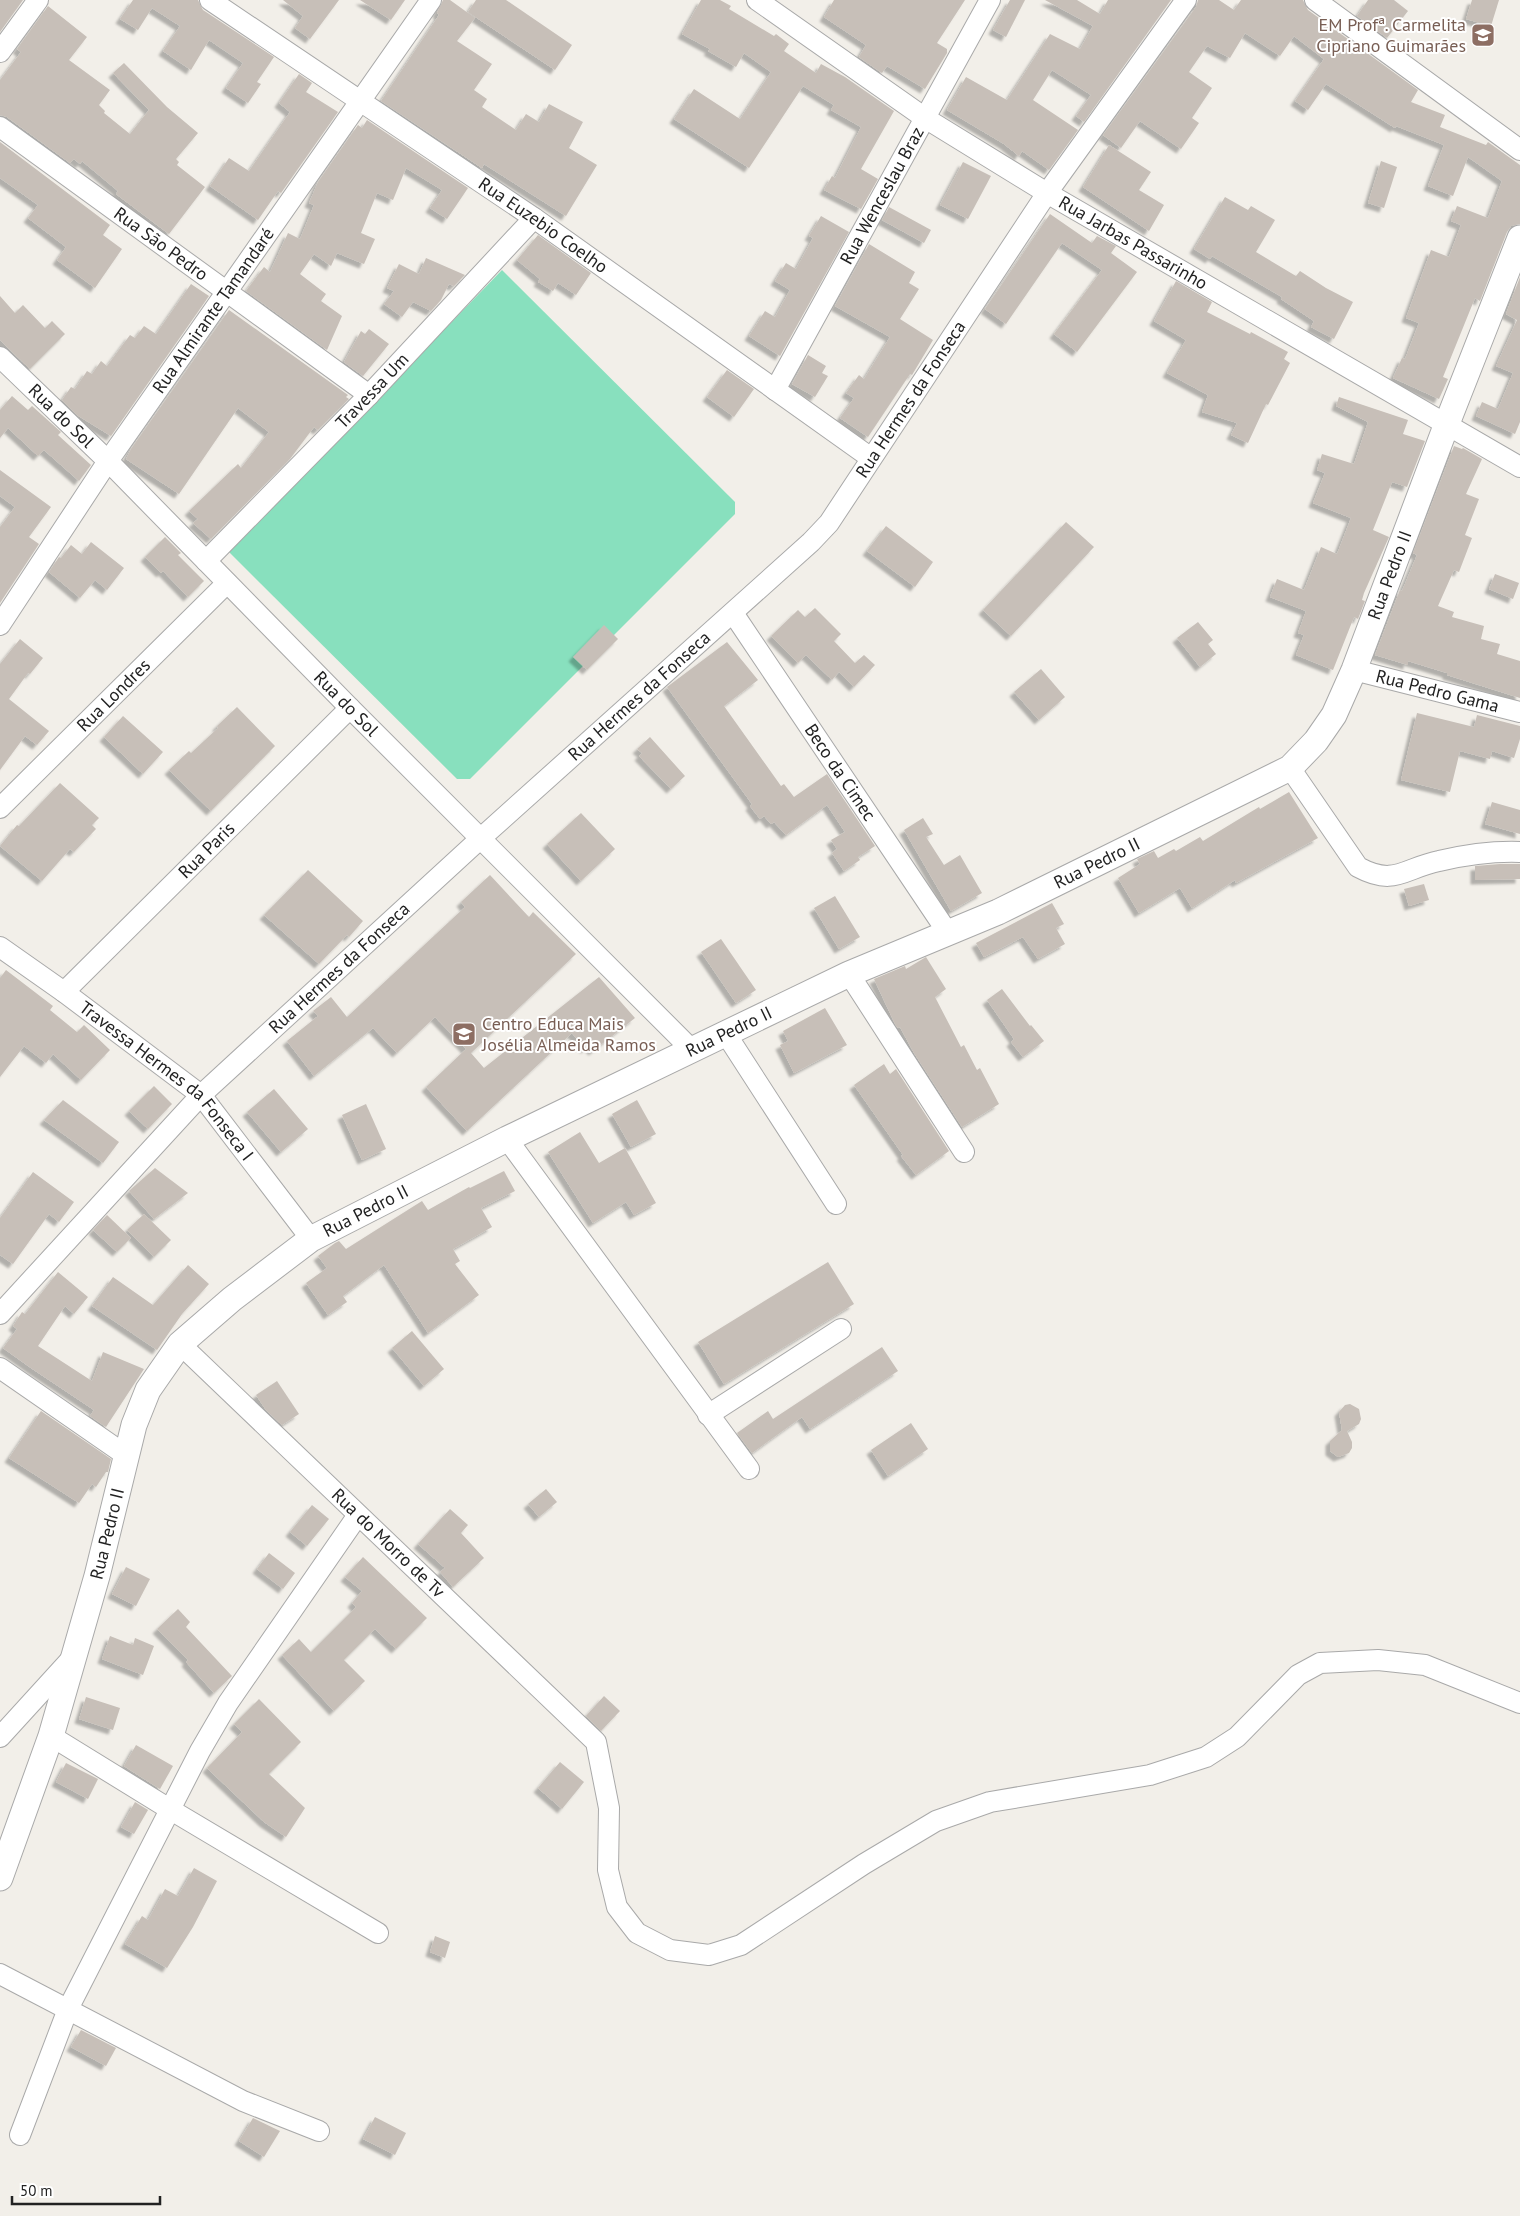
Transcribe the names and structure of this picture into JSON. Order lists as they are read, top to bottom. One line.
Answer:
{"streets":{"street":["Rua Wenceslau Braz","Rua Euzebio Coelho","Rua Jarbas Passarinho","Rua São Pedro","Rua Almirante Tamandaré","Travessa Um","Rua Hermes da Fonseca","Rua do Sol","Rua Pedro II","Rua Pedro Gama","Rua Londres","Beco da Cimec","Rua Paris","Travessa Hermes da Fonseca I","Rua do Morro de Tv"]},"crossings":[["Rua Wenceslau Braz","Rua Euzebio Coelho"],["Rua Wenceslau Braz","Rua Jarbas Passarinho"],["Rua Euzebio Coelho","Rua Almirante Tamandaré"],["Rua Euzebio Coelho","Travessa Um"],["Rua Euzebio Coelho","Rua Hermes da Fonseca"],["Rua Jarbas Passarinho","Rua Hermes da Fonseca"],["Rua Jarbas Passarinho","Rua Pedro II"],["Rua São Pedro","Rua Almirante Tamandaré"],["Rua São Pedro","Travessa Um"],["Rua Almirante Tamandaré","Rua do Sol"],["Travessa Um","Rua do Sol"],["Rua Hermes da Fonseca","Rua do Sol"],["Rua Hermes da Fonseca","Beco da Cimec"],["Rua Hermes da Fonseca","Travessa Hermes da Fonseca I"],["Rua do Sol","Rua Pedro II"],["Rua do Sol","Rua Londres"],["Rua do Sol","Rua Paris"],["Rua Pedro II","Rua Pedro Gama"],["Rua Pedro II","Beco da Cimec"],["Rua Pedro II","Travessa Hermes da Fonseca I"],["Rua Pedro II","Rua do Morro de Tv"],["Rua Paris","Travessa Hermes da Fonseca I"]],"places":{"school or university":["EM Profª. Carmelita Cipriano Guimarães","Centro Educa Mais Josélia Almeida Ramos"]},"scale_bar":"50 m"}
